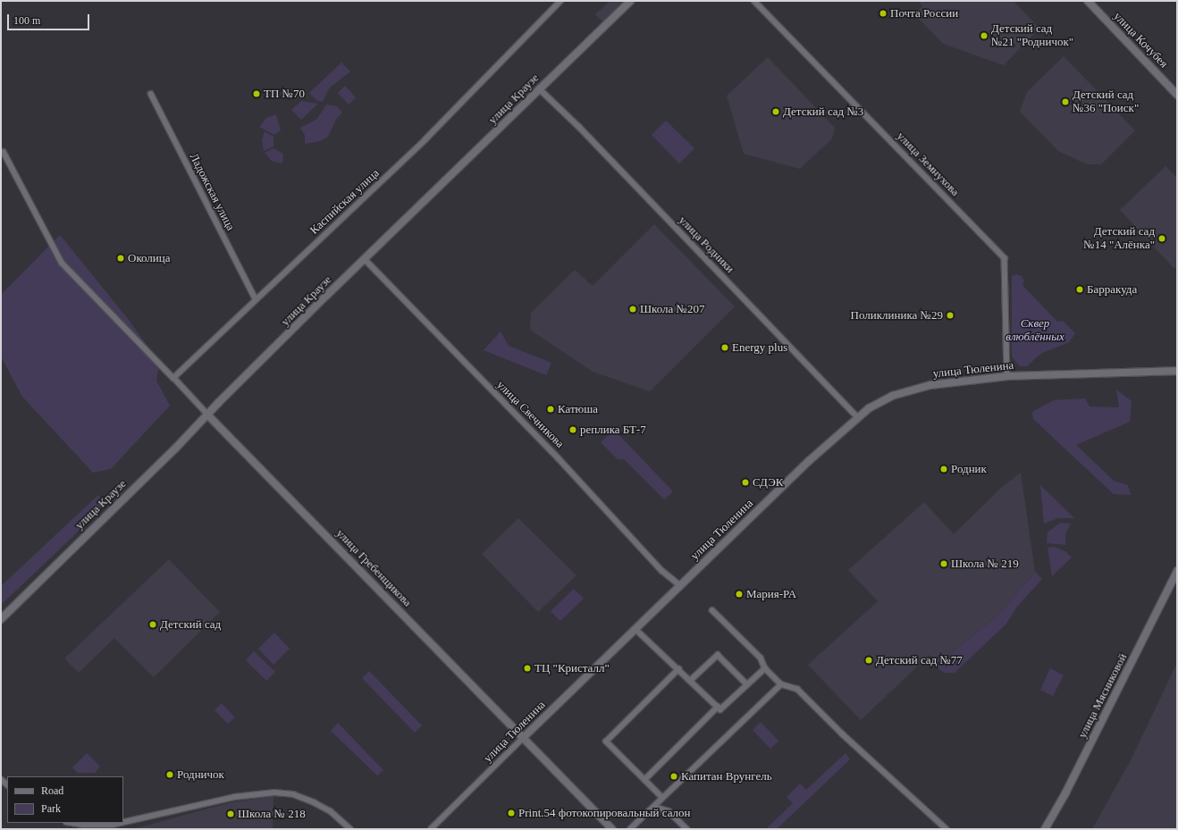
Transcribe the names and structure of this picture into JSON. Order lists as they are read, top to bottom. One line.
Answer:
{"streets":{"street":["улица Кочубея","улица Краузе","улица Земнухова","Ладожская улица","Каспийская улица","улица Родники","улица Тюленина","улица Свечникова","улица Гребенщикова","улица Мясниковой"]},"crossings":[["улица Краузе","улица Родники"],["улица Краузе","улица Свечникова"],["улица Краузе","улица Гребенщикова"],["улица Земнухова","улица Тюленина"],["Ладожская улица","Каспийская улица"],["улица Родники","улица Тюленина"],["улица Тюленина","улица Свечникова"],["улица Тюленина","улица Гребенщикова"]],"parks":["Сквер влюблённых"],"places":["Почта России","Детский сад №21 \"Родничок\"","ТП №70","Детский сад №36 \"Поиск\"","Детский сад №3","Детский сад №14 \"Алёнка\"","Околица","Барракуда","Школа №207","Поликлиника №29","Energy plus","Катюша","реплика БТ-7","Родник","СДЭК","Школа № 219","Мария-РА","Детский сад","Детский сад №77","ТЦ \"Кристалл\"","Родничок","Капитан Врунгель","Print.54 фотокопировальный салон","Школа № 218"],"legend":["Road","Park"],"scale_bar":"100 m"}
